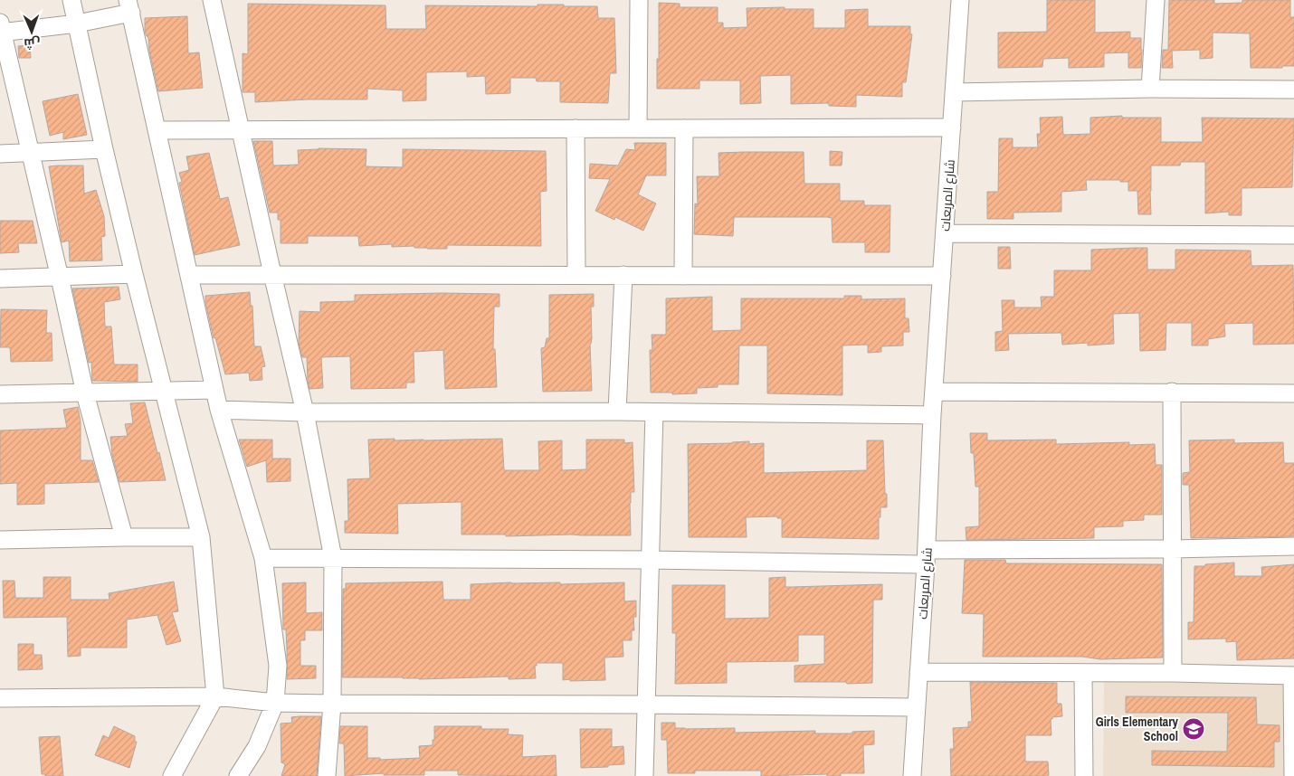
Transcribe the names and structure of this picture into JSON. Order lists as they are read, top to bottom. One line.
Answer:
{"streets":{"street":["شارع المربعات"]},"places":{"school or university":["Girls Elementary School"]},"north":"bottom"}
